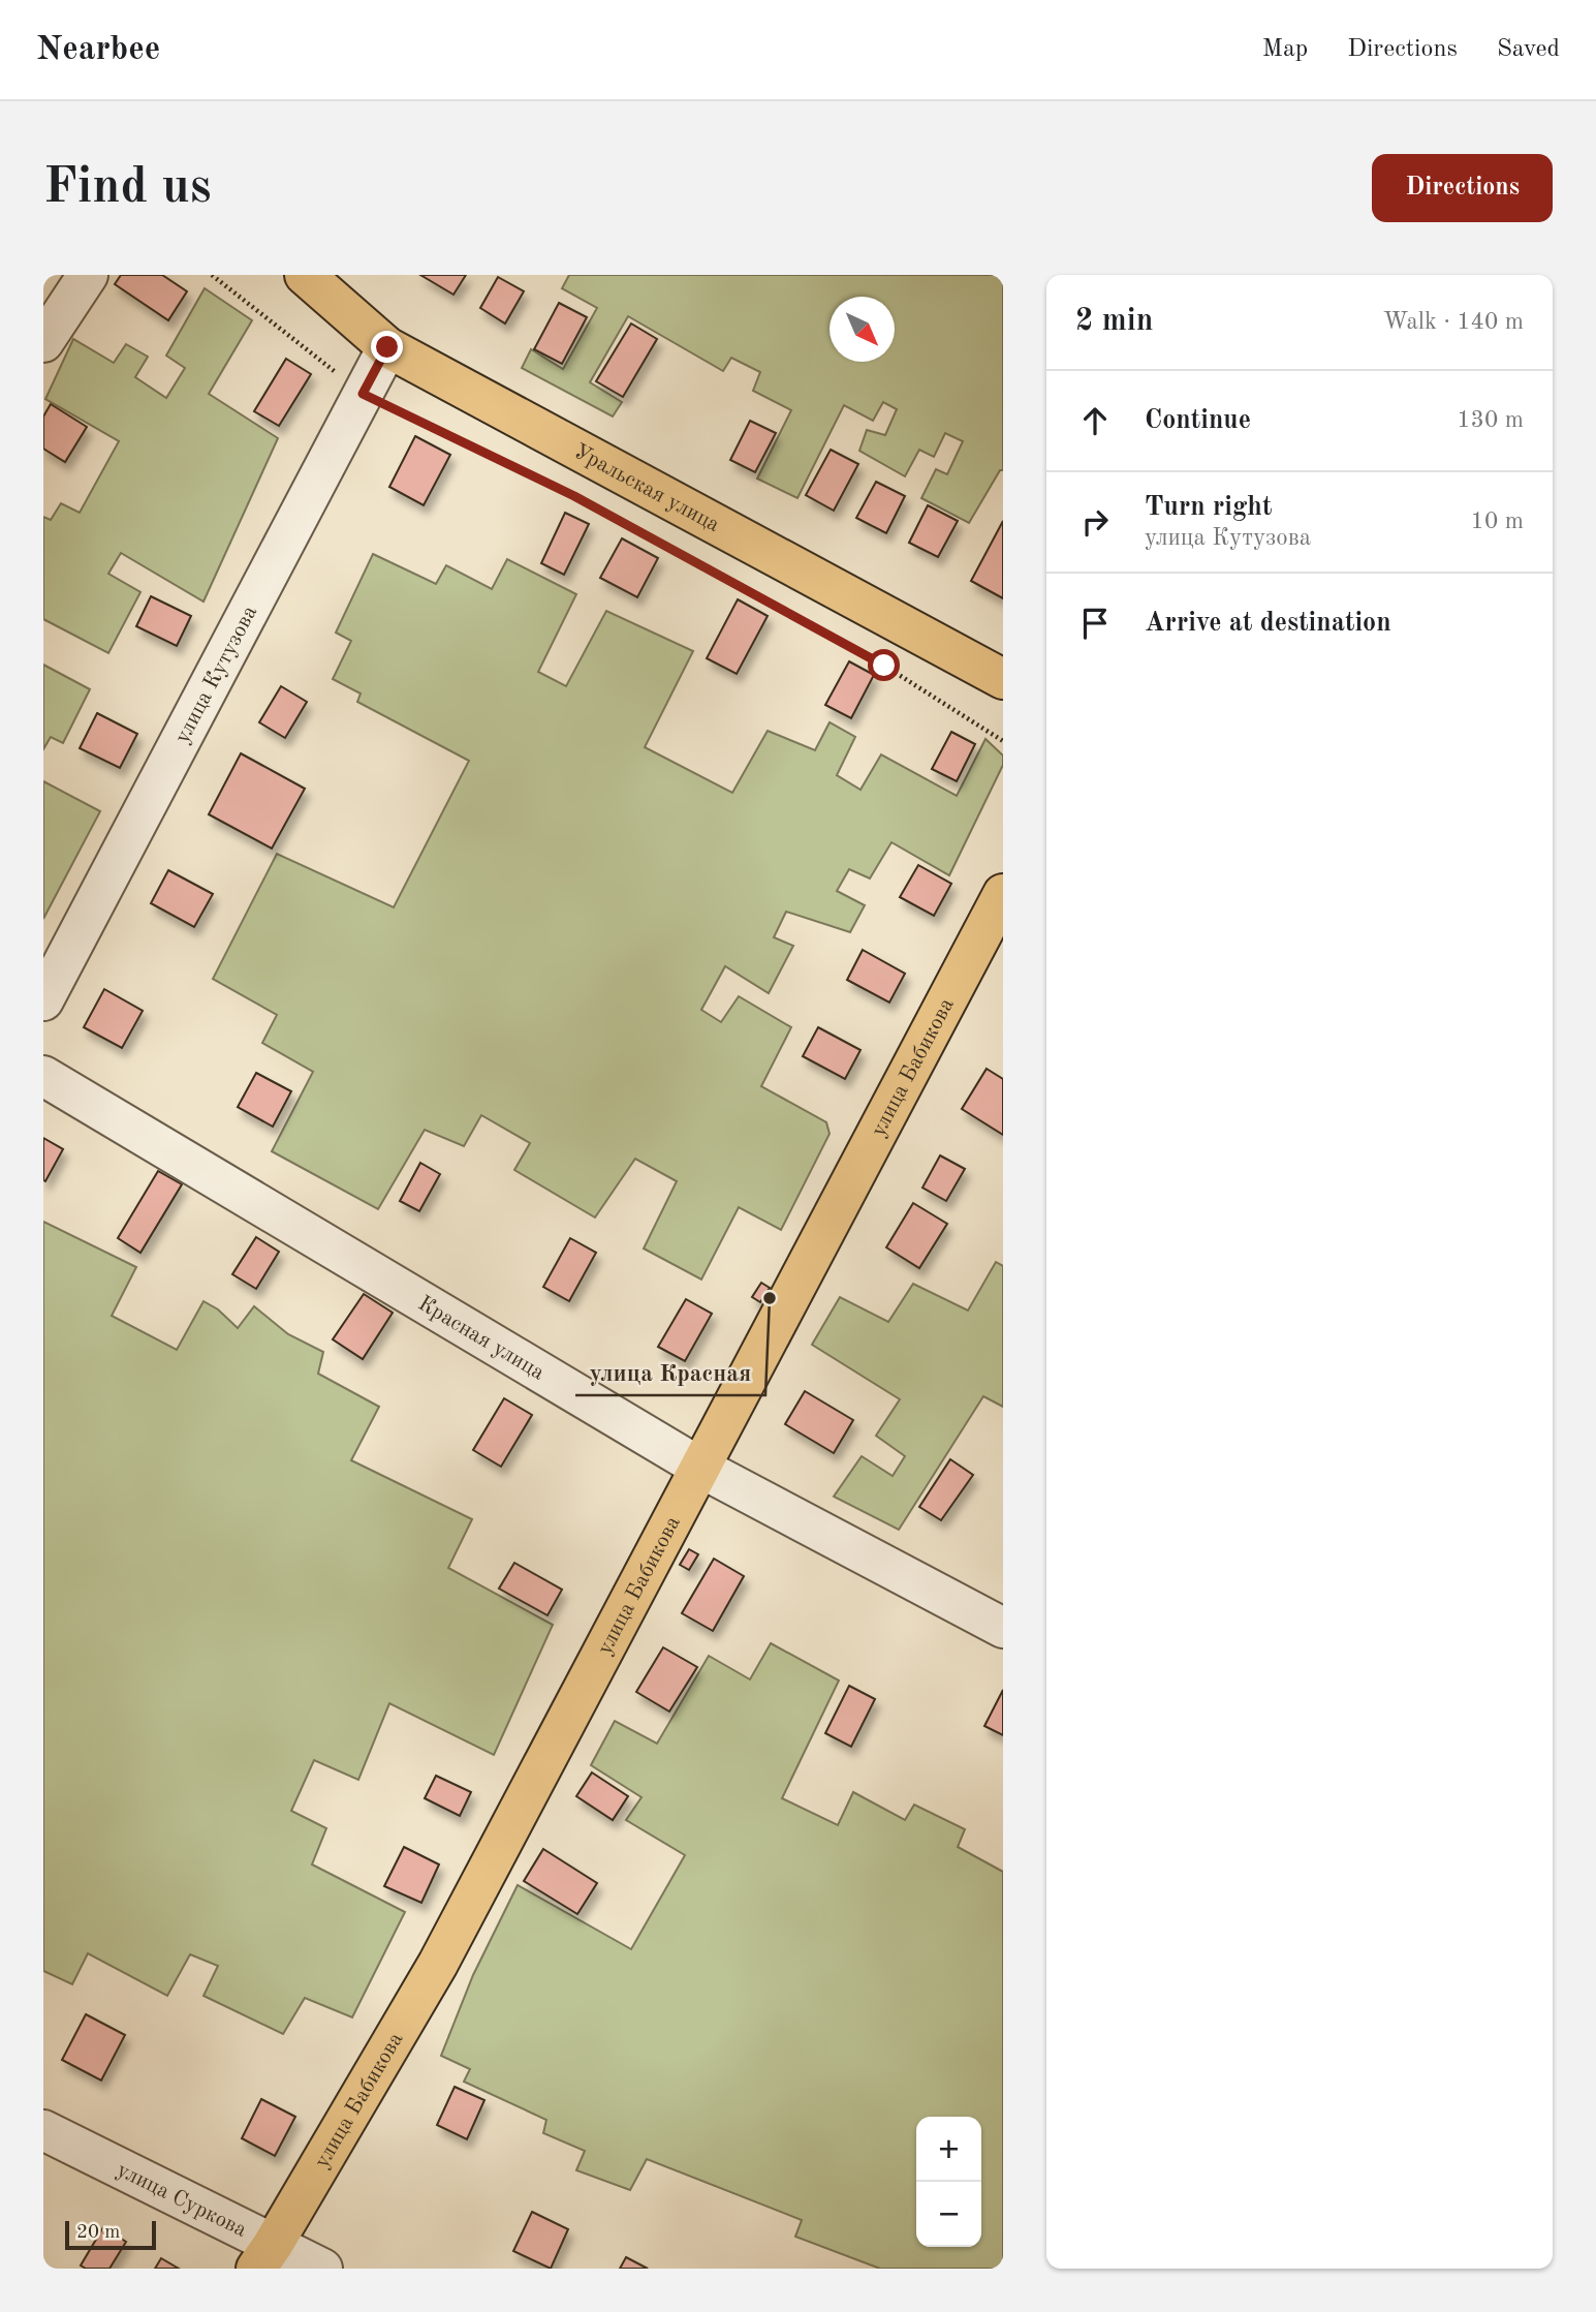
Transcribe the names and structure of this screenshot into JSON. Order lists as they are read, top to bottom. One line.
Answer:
{"streets":{"main road":["Уральская улица","улица Бабикова"],"street":["улица Кутузова","Красная улица","улица Суркова"]},"crossings":[["Уральская улица","улица Кутузова"],["улица Бабикова","Красная улица"],["улица Бабикова","улица Суркова"]],"places":["улица Красная"],"scale_bar":"20 m","north":"bottom right","page":{"header":"Nearbee","nav":["Map","Directions","Saved"],"buttons":"Directions","title":"Find us","heading":["2 min","Walk · 140 m"],"list":[["Continue","130 m"],["Turn right","улица Кутузова","10 m"],"Arrive at destination"],"map_buttons":["+","−"],"scale":"20 m"}}
